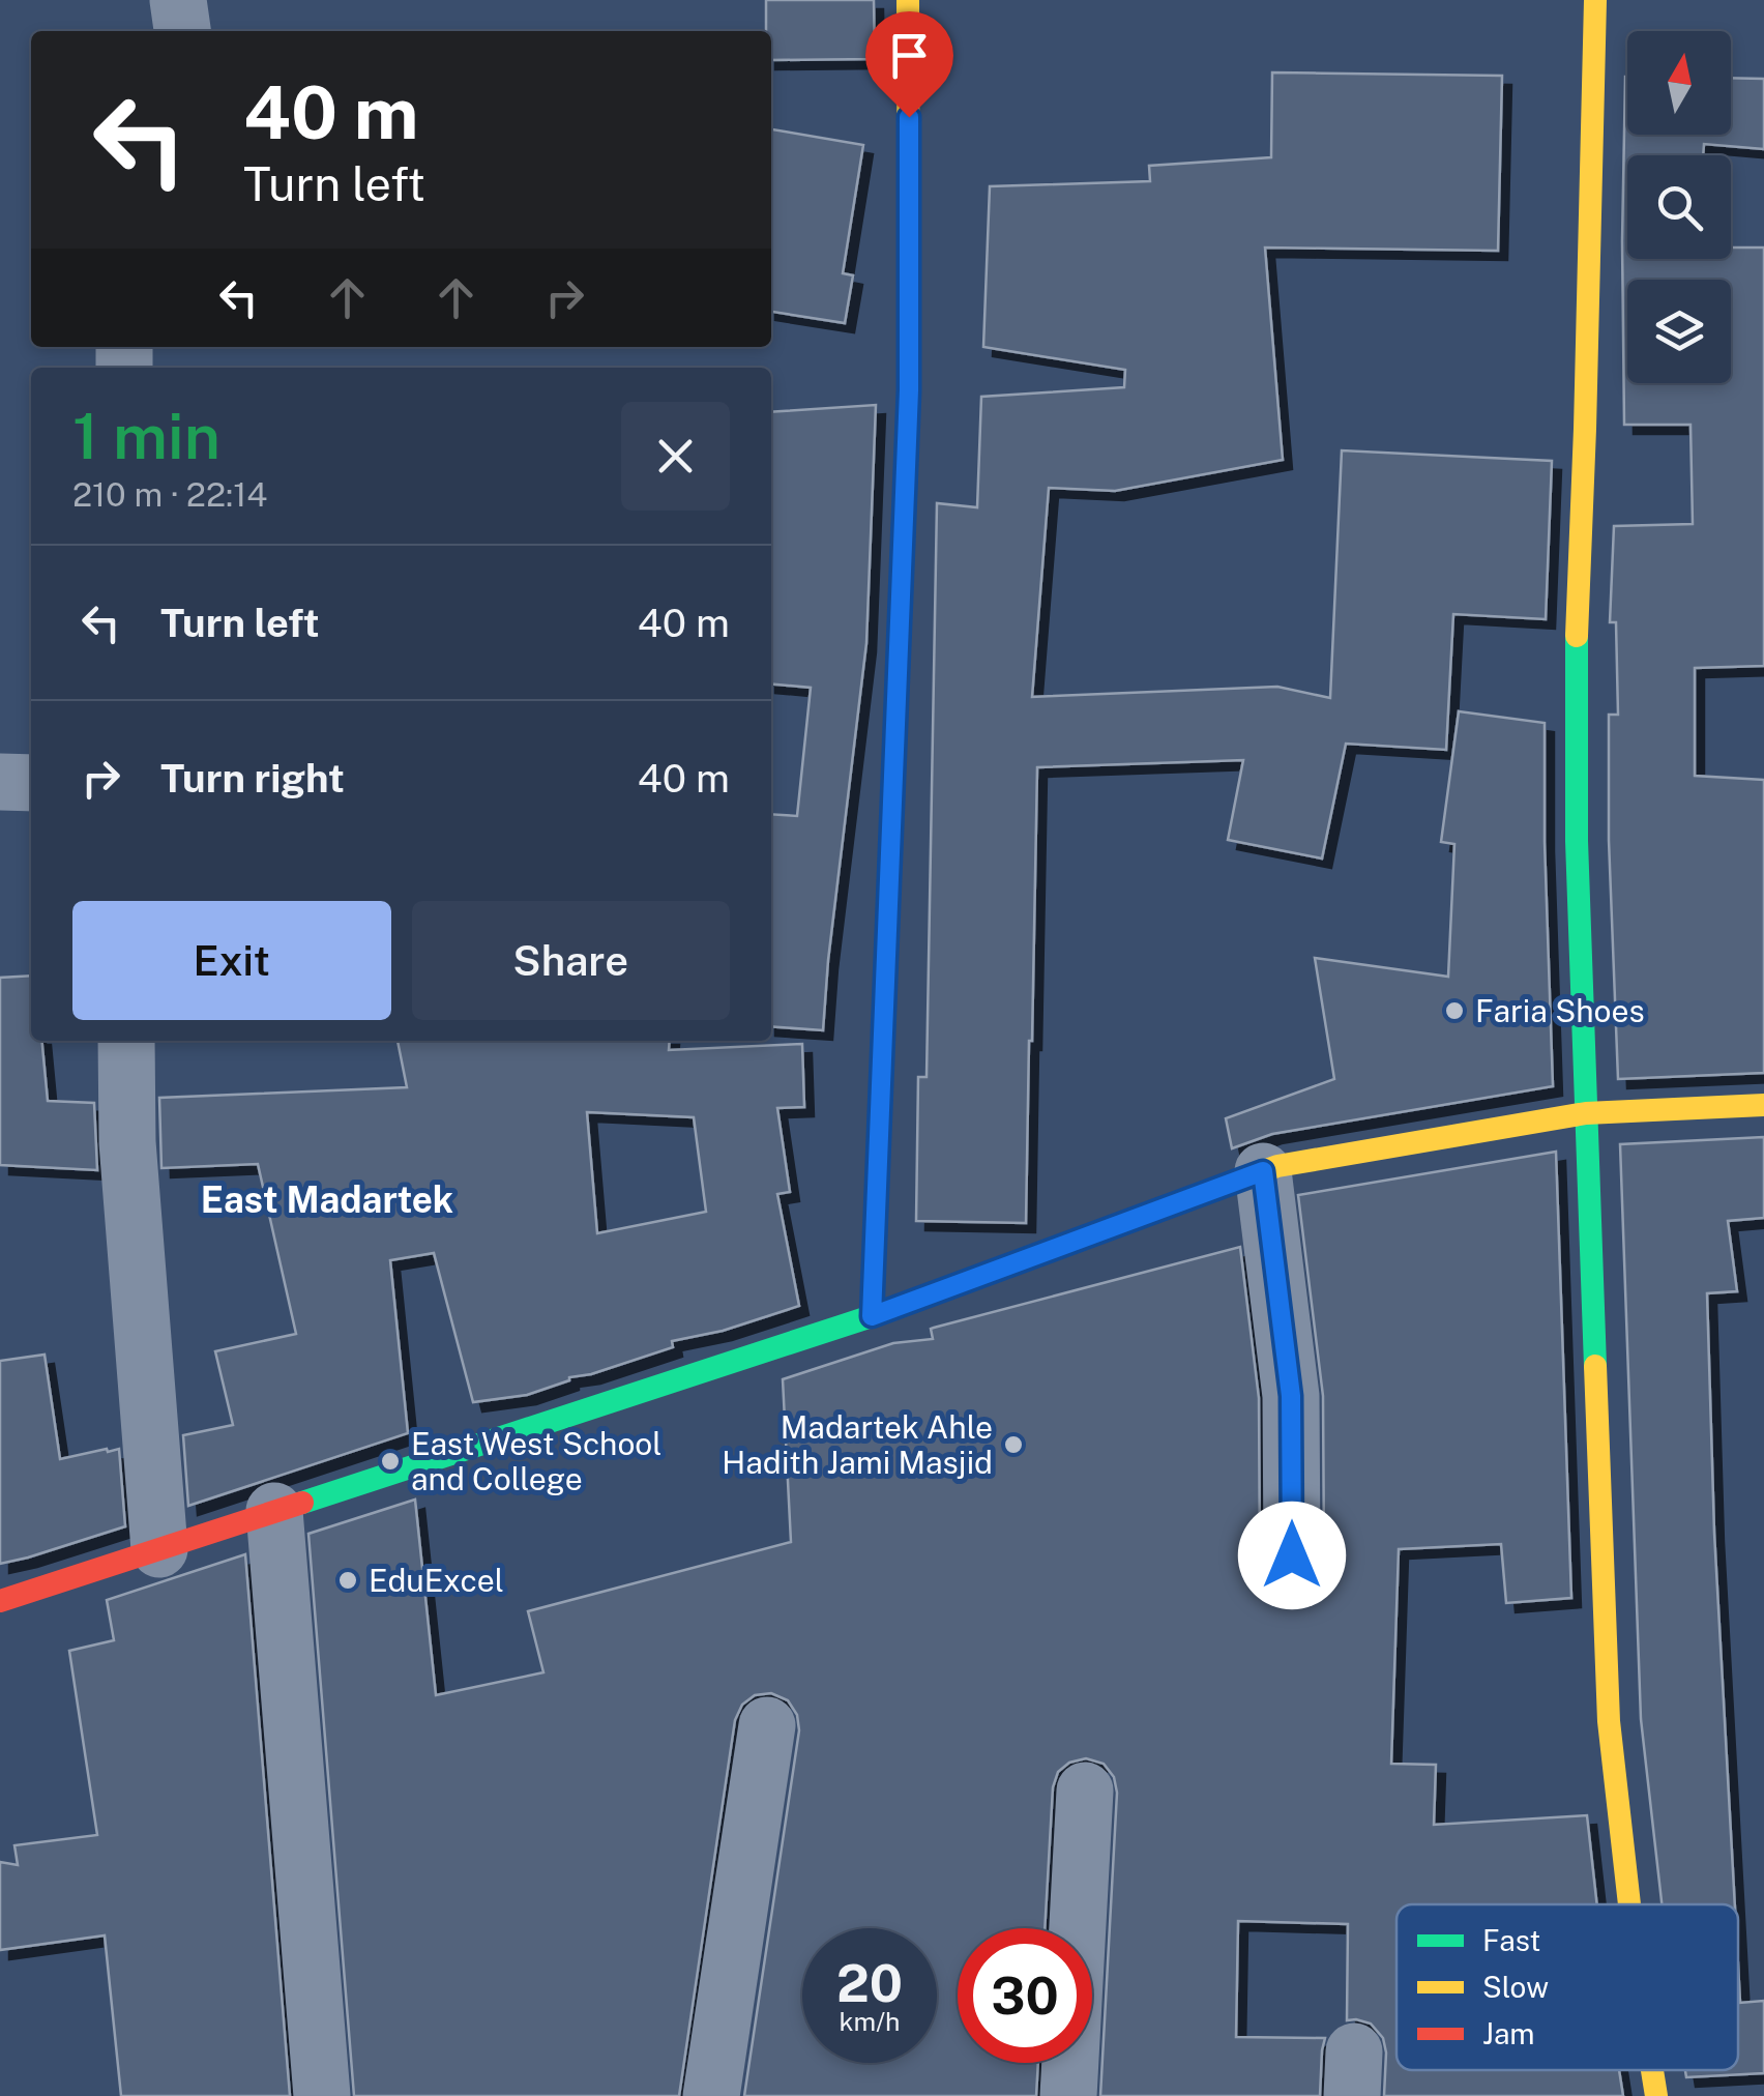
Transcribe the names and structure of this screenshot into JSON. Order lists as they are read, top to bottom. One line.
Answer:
{"districts":["East Madartek"],"places":["Faria Shoes","Madartek Ahle Hadith Jami Masjid","East West School and College","EduExcel"],"legend":["Fast","Slow","Jam"],"north":"top","page":{"turn":["40 m","Turn left"],"heading":["1 min","210 m · 22:14"],"list":[{"name":"Turn left","value":"40 m"},{"name":"Turn right","value":"40 m"}],"buttons":["Exit","Share"],"speed":"20 km/h","limit":"30"}}
